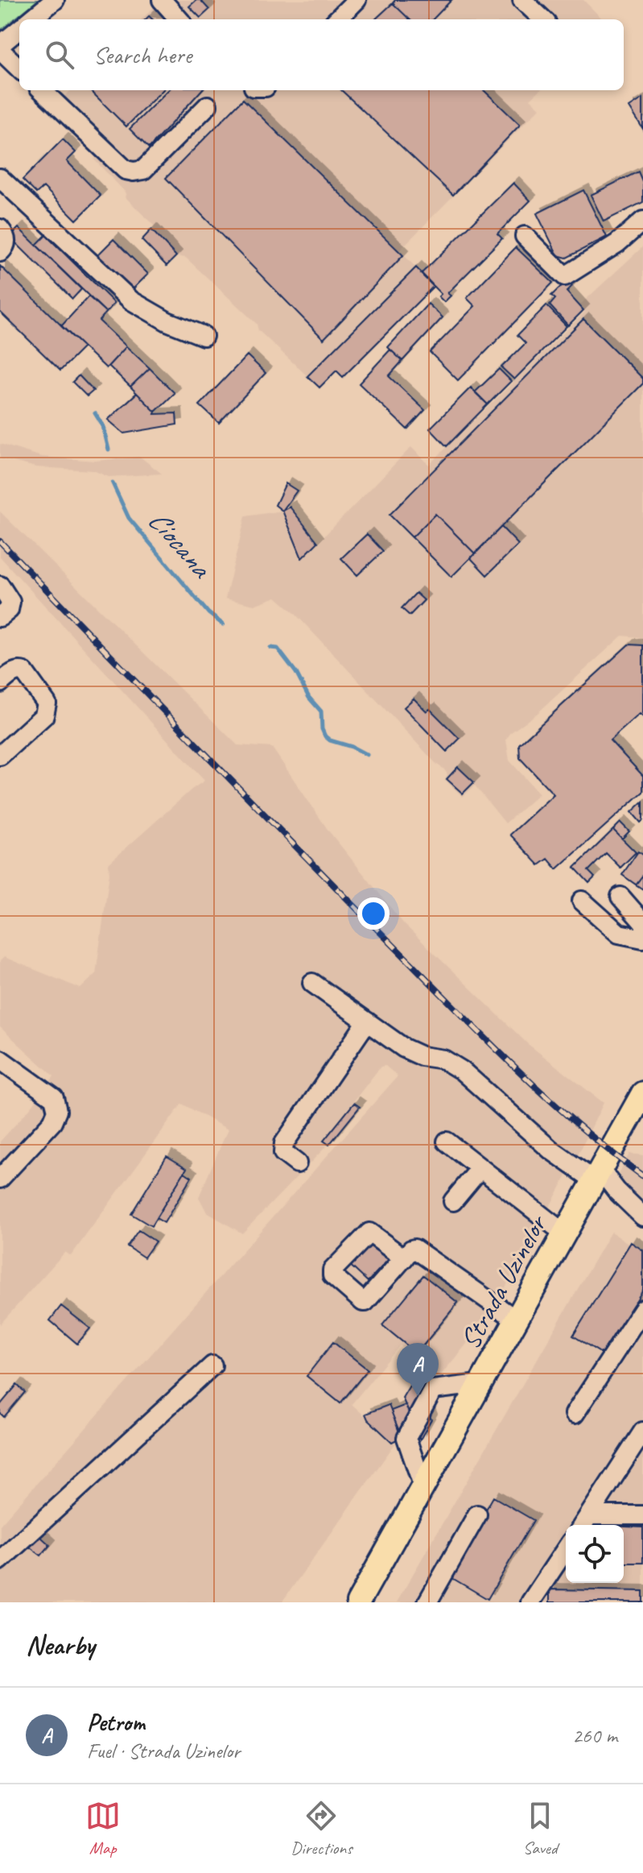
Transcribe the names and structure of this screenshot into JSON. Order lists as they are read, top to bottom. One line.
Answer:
{"streets":{"main road":["Strada Uzinelor"]},"water":["Ciocana"],"page":{"search":"Search here","pins":"A","heading":"Nearby","list":[{"mark":"A","name":"Petrom","note":"Fuel · Strada Uzinelor","value":"260 m"}],"nav":["Map","Directions","Saved"]}}
